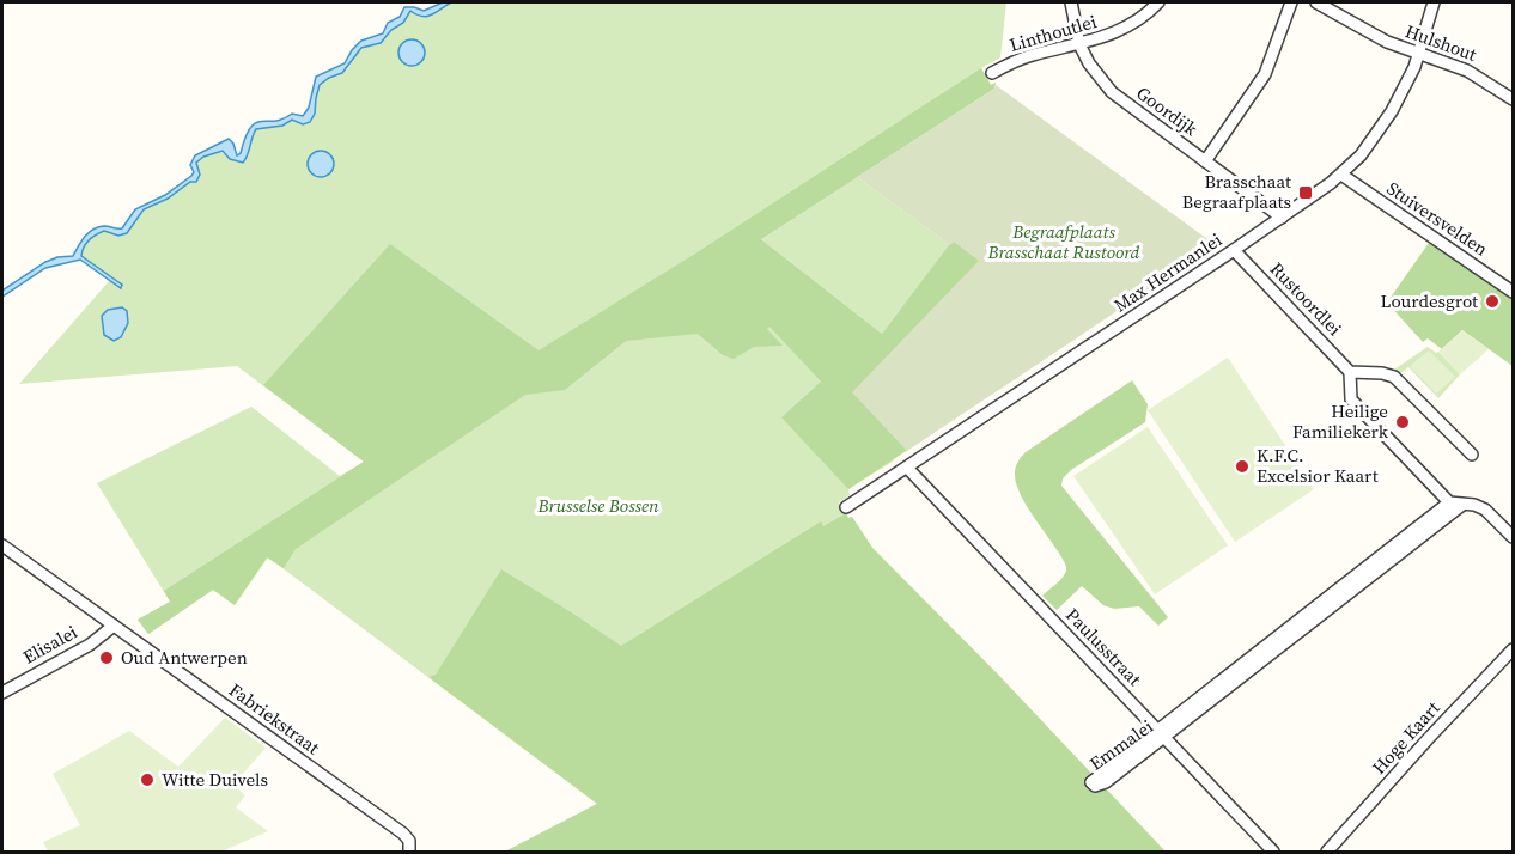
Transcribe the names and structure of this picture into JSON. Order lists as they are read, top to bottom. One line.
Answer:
{"streets":{"street":["Linthoutlei","Hulshout","Goordijk","Stuiversvelden","Max Hermanlei","Rustoordlei","Elisalei","Paulusstraat","Fabriekstraat","Hoge Kaart","Emmalei"]},"crossings":[["Linthoutlei","Goordijk"],["Hulshout","Max Hermanlei"],["Goordijk","Max Hermanlei"],["Stuiversvelden","Max Hermanlei"],["Max Hermanlei","Rustoordlei"],["Max Hermanlei","Paulusstraat"],["Elisalei","Fabriekstraat"],["Paulusstraat","Emmalei"]],"parks":["Begraafplaats Brasschaat Rustoord","Brusselse Bossen"],"places":{"transit":["Brasschaat Begraafplaats"],"other":["Lourdesgrot","Heilige Familiekerk","K.F.C. Excelsior Kaart","Oud Antwerpen","Witte Duivels"]}}
